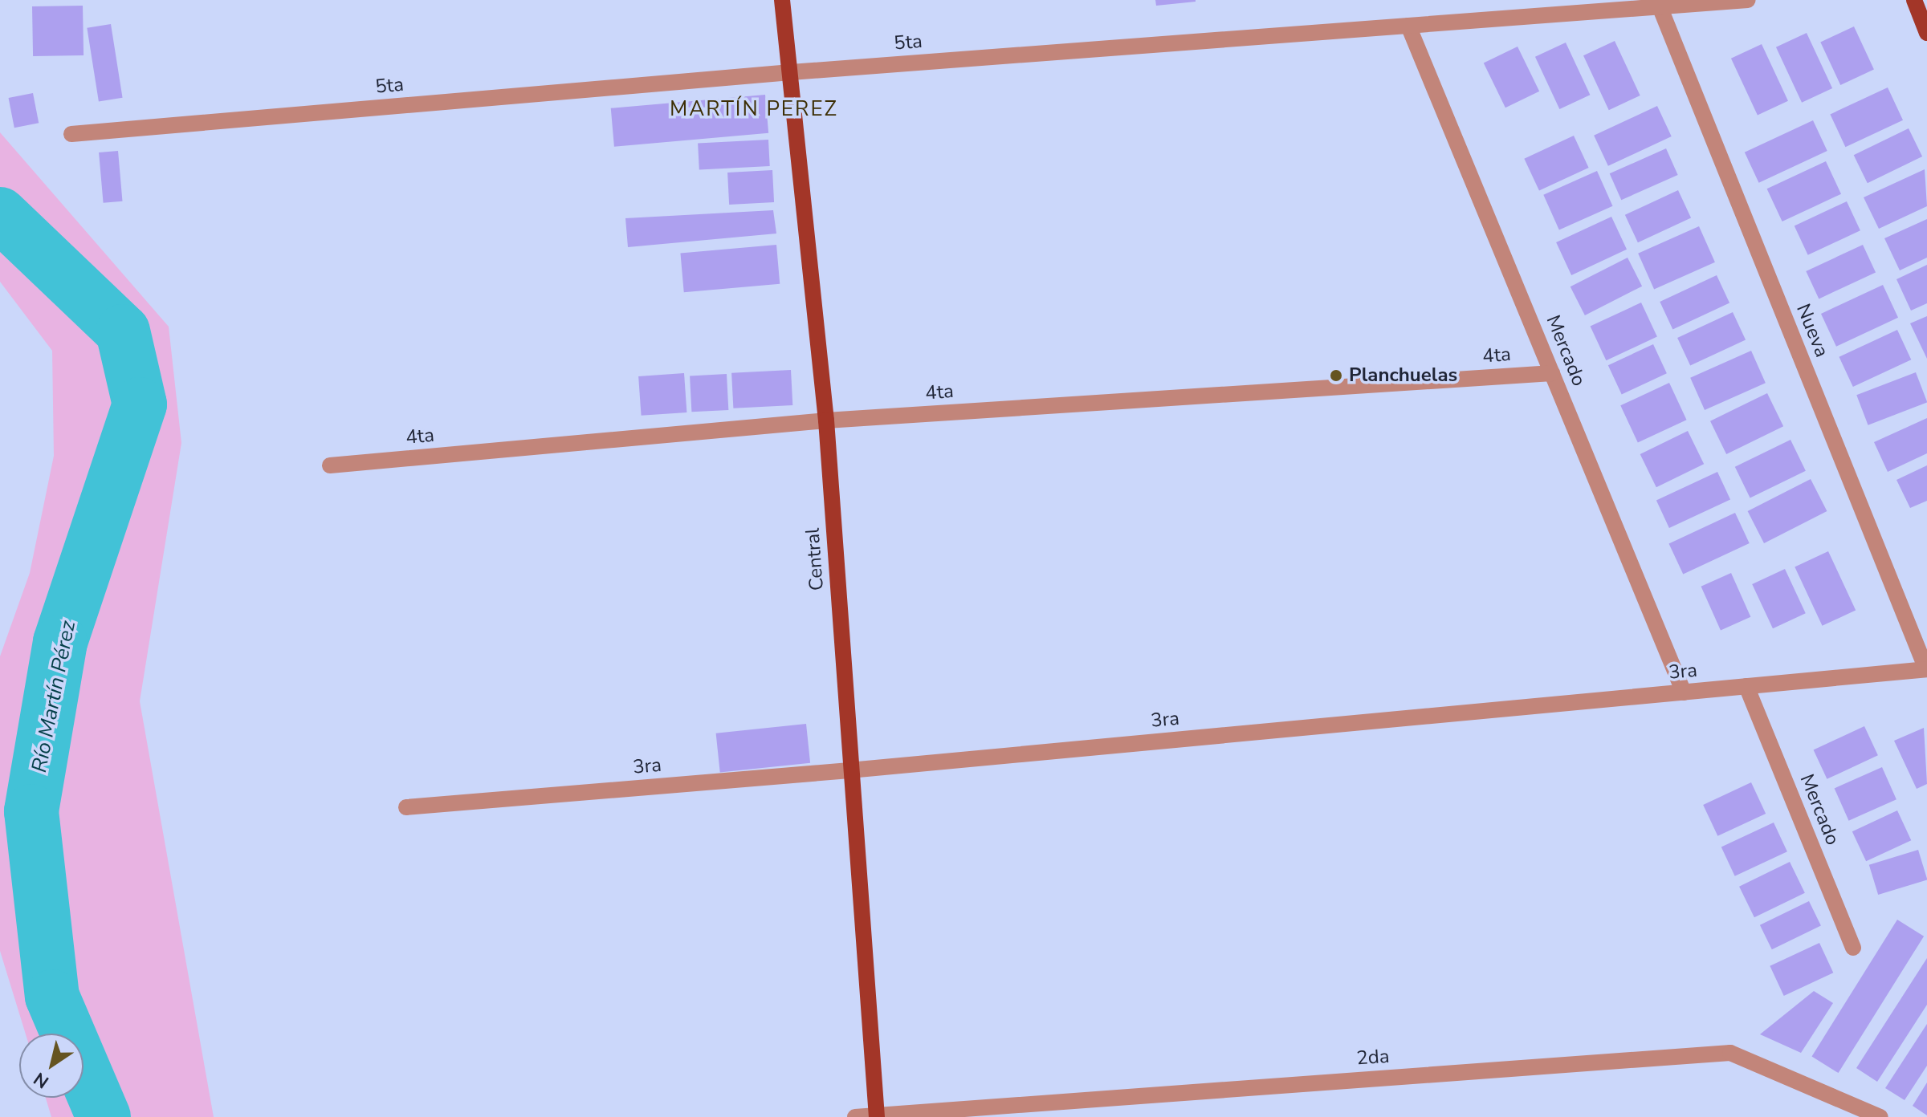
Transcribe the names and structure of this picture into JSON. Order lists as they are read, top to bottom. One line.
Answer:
{"streets":{"main road":["Central"],"street":["5ta","Nueva","Mercado","4ta","3ra","2da"]},"crossings":[["5ta","Nueva"],["5ta","Mercado"],["5ta","Central"],["Nueva","3ra"],["Mercado","4ta"],["Mercado","3ra"],["4ta","Central"],["Central","3ra"],["Central","2da"]],"districts":["MARTÍN PEREZ"],"water":["Río Martín Pérez"],"places":["Planchuelas"],"north":"bottom left"}
